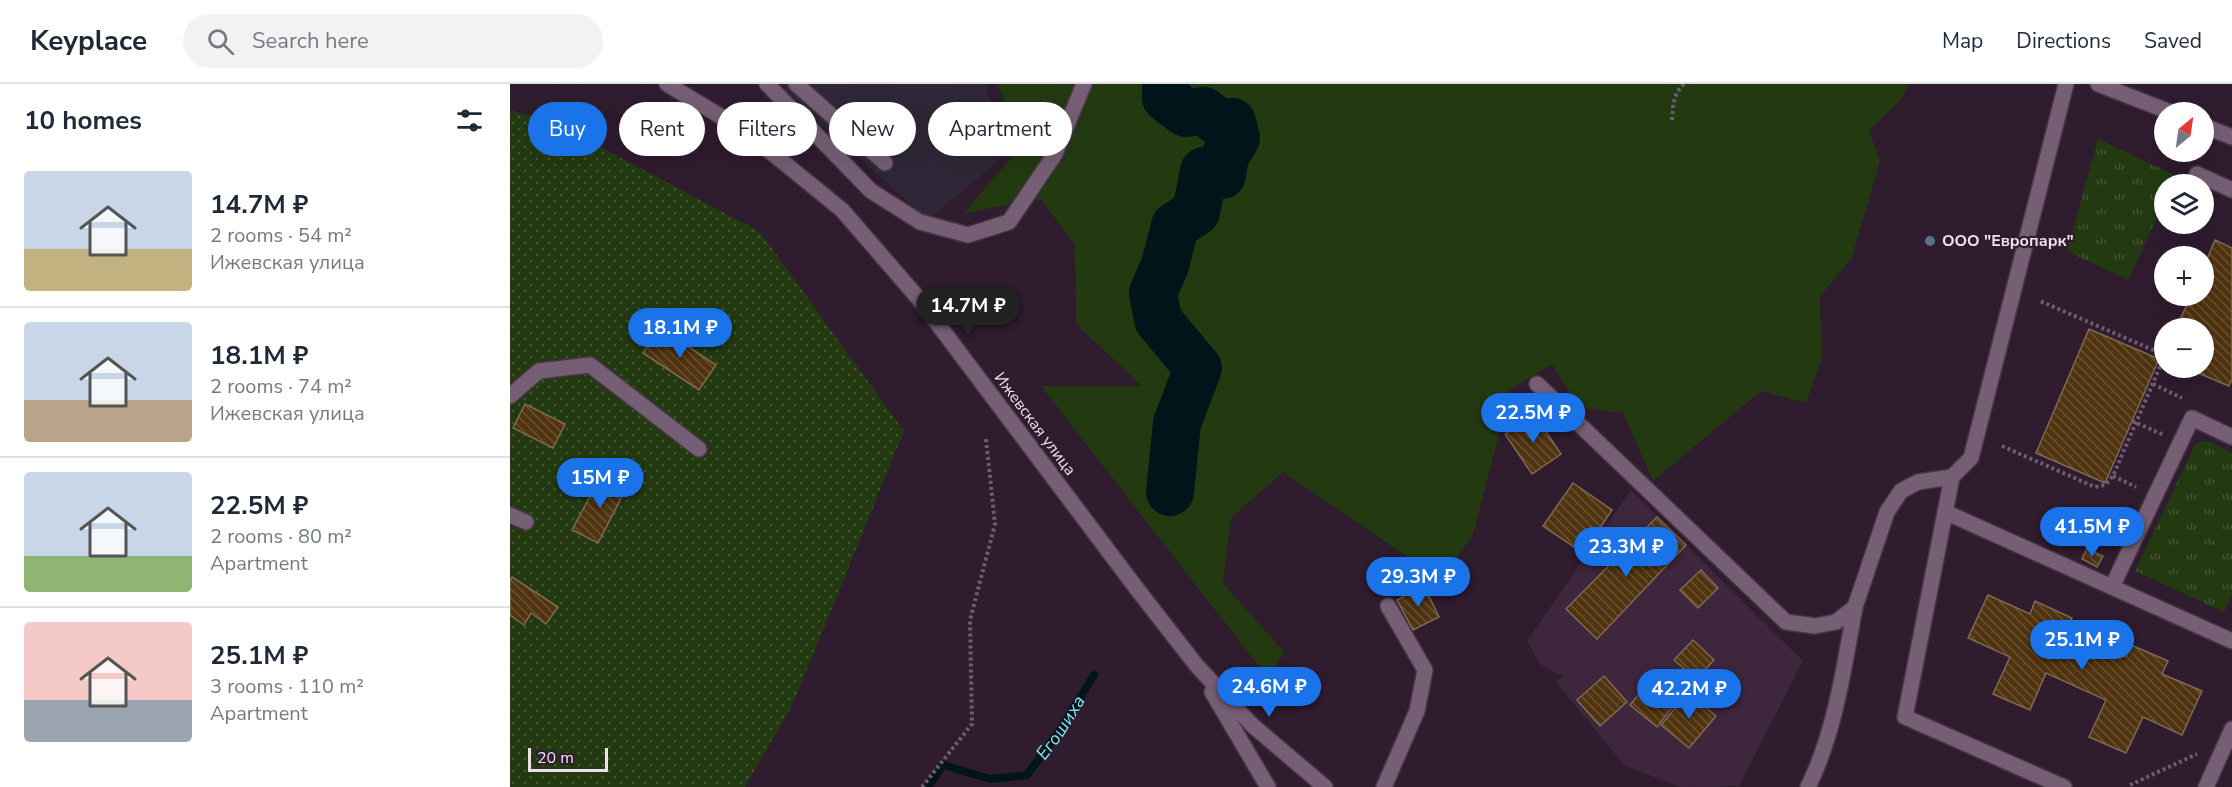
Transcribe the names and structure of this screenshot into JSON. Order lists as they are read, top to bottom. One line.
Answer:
{"streets":{"street":["Ижевская улица"]},"water":["Егошиха"],"places":["ООО \"Европарк\""],"scale_bar":"20 m","north":"top right","page":{"header":"Keyplace","search":"Search here","nav":["Map","Directions","Saved"],"heading":"10 homes","map_buttons":["+","−"],"chip":["Buy","Rent","Filters","New","Apartment"],"list":[{"name":"14.7M ₽","note":"2 rooms · 54 m² · Ижевская улица"},{"name":"18.1M ₽","note":"2 rooms · 74 m² · Ижевская улица"},{"name":"22.5M ₽","note":"2 rooms · 80 m² · Apartment"},{"name":"25.1M ₽","note":"3 rooms · 110 m² · Apartment"}],"price":["14.7M ₽","18.1M ₽","22.5M ₽","15M ₽","41.5M ₽","23.3M ₽","29.3M ₽","25.1M ₽","24.6M ₽","42.2M ₽"],"scale":"20 m"}}
